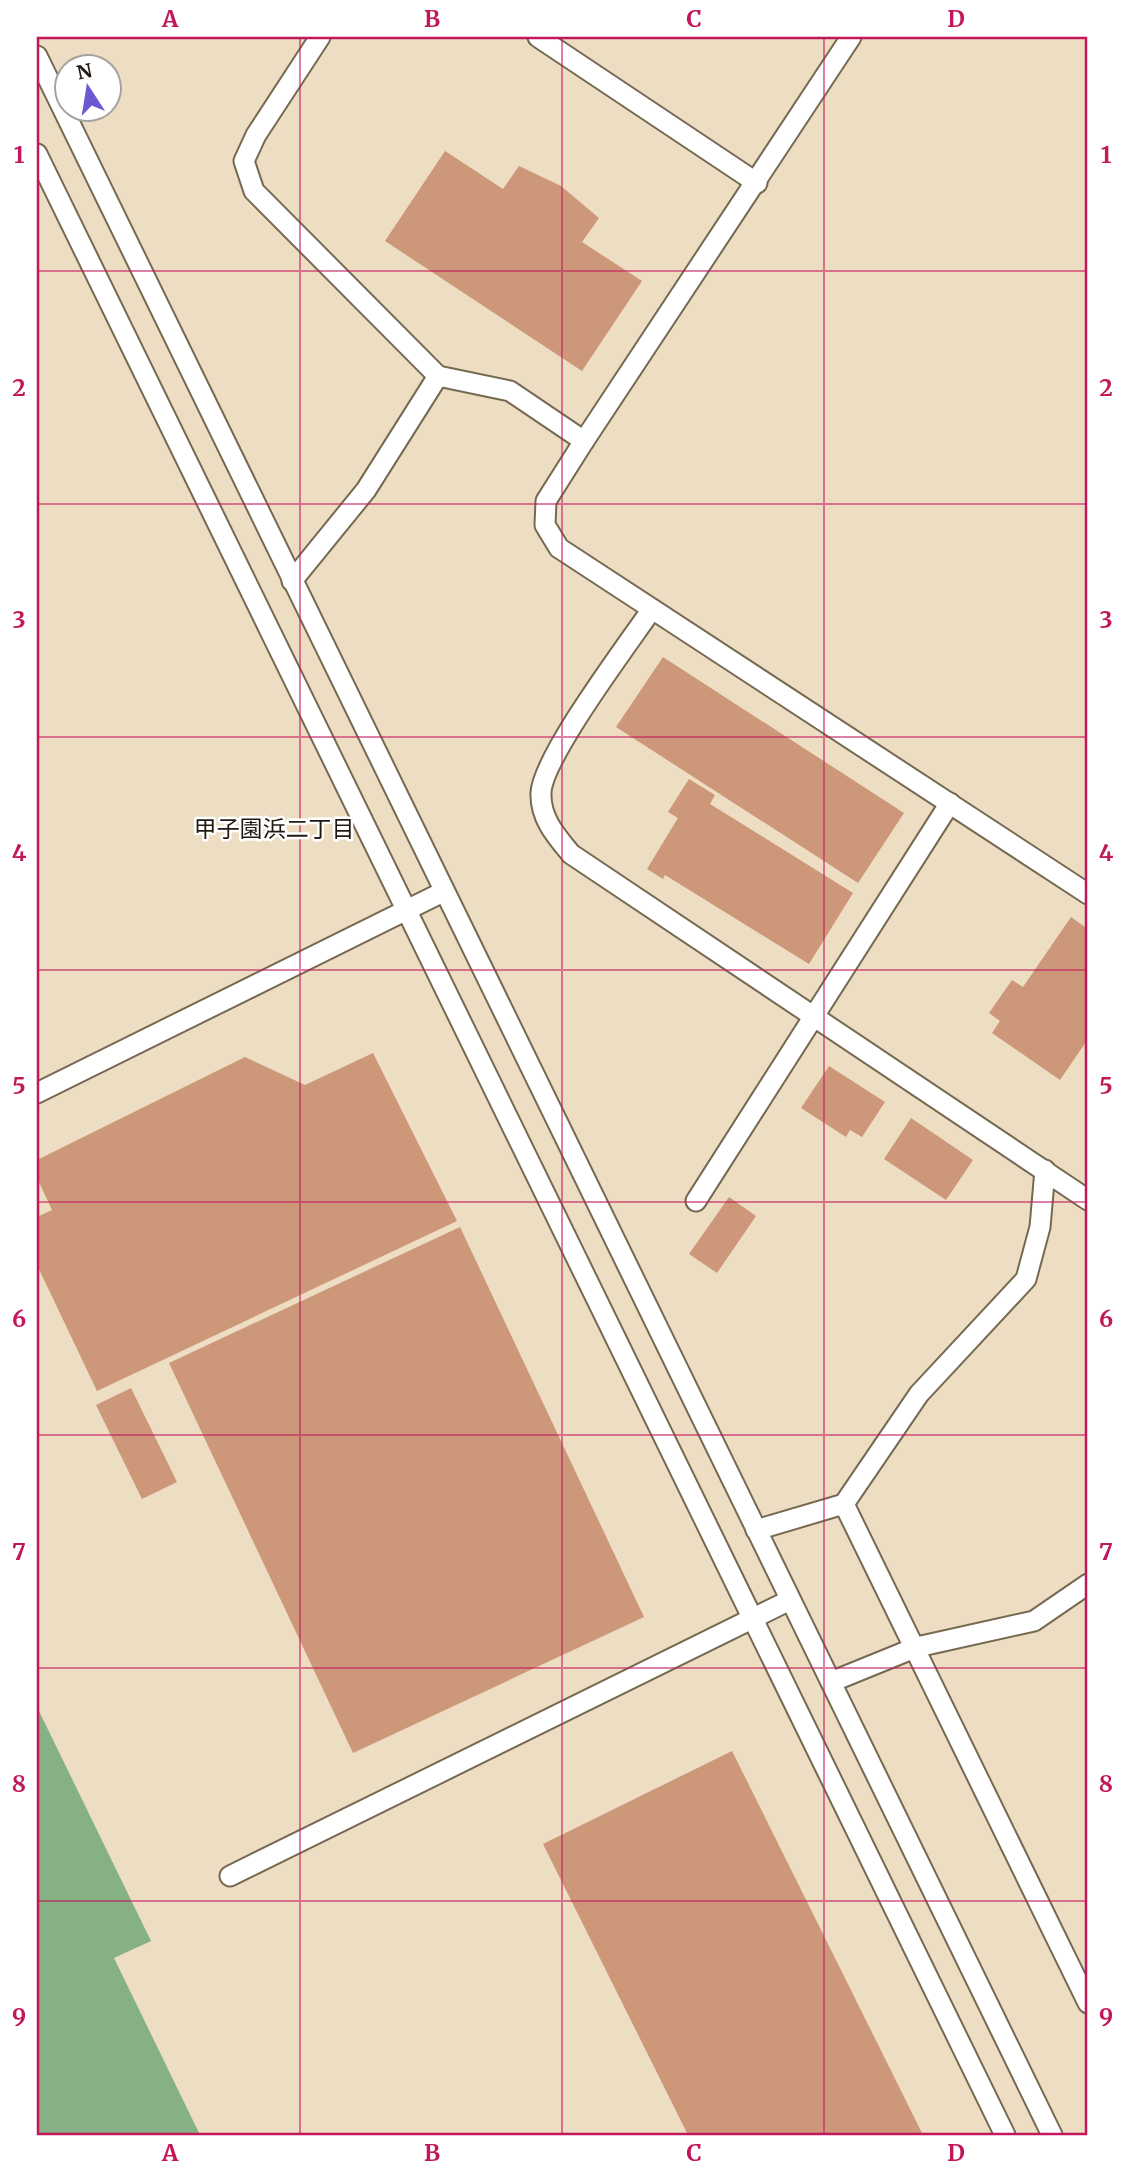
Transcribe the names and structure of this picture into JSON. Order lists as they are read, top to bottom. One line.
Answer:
{"districts":["甲子園浜二丁目"],"north":"top","grid":{"columns":["A","B","C","D"],"rows":["1","2","3","4","5","6","7","8","9"]}}
